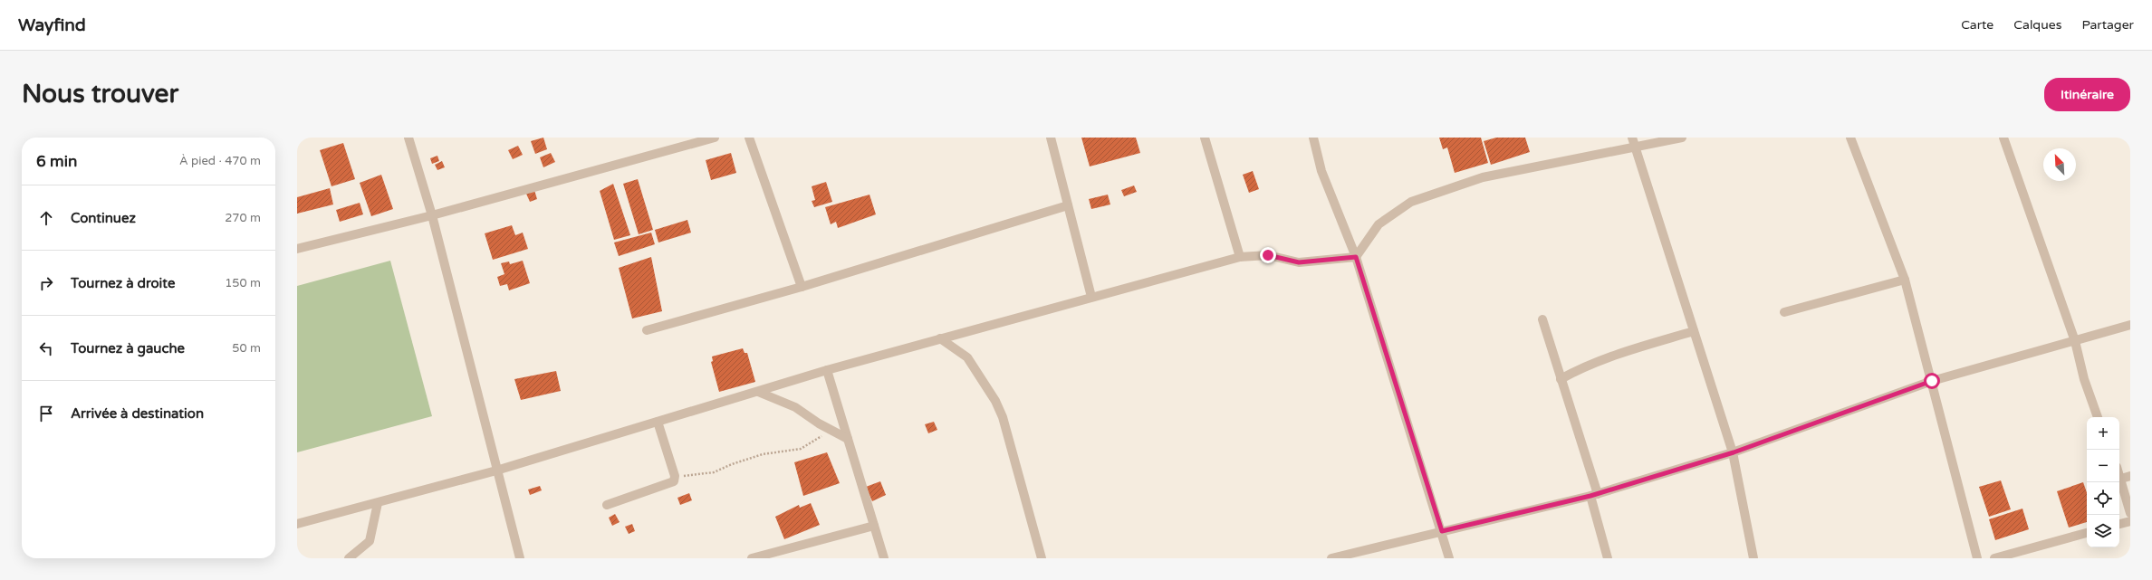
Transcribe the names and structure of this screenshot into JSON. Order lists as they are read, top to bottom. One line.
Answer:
{"north":"top left","page":{"header":"Wayfind","nav":["Carte","Calques","Partager"],"buttons":"Itinéraire","title":"Nous trouver","heading":["6 min","À pied · 470 m"],"list":[["Continuez","270 m"],["Tournez à droite","150 m"],["Tournez à gauche","50 m"],"Arrivée à destination"],"map_buttons":["+","−"]}}
